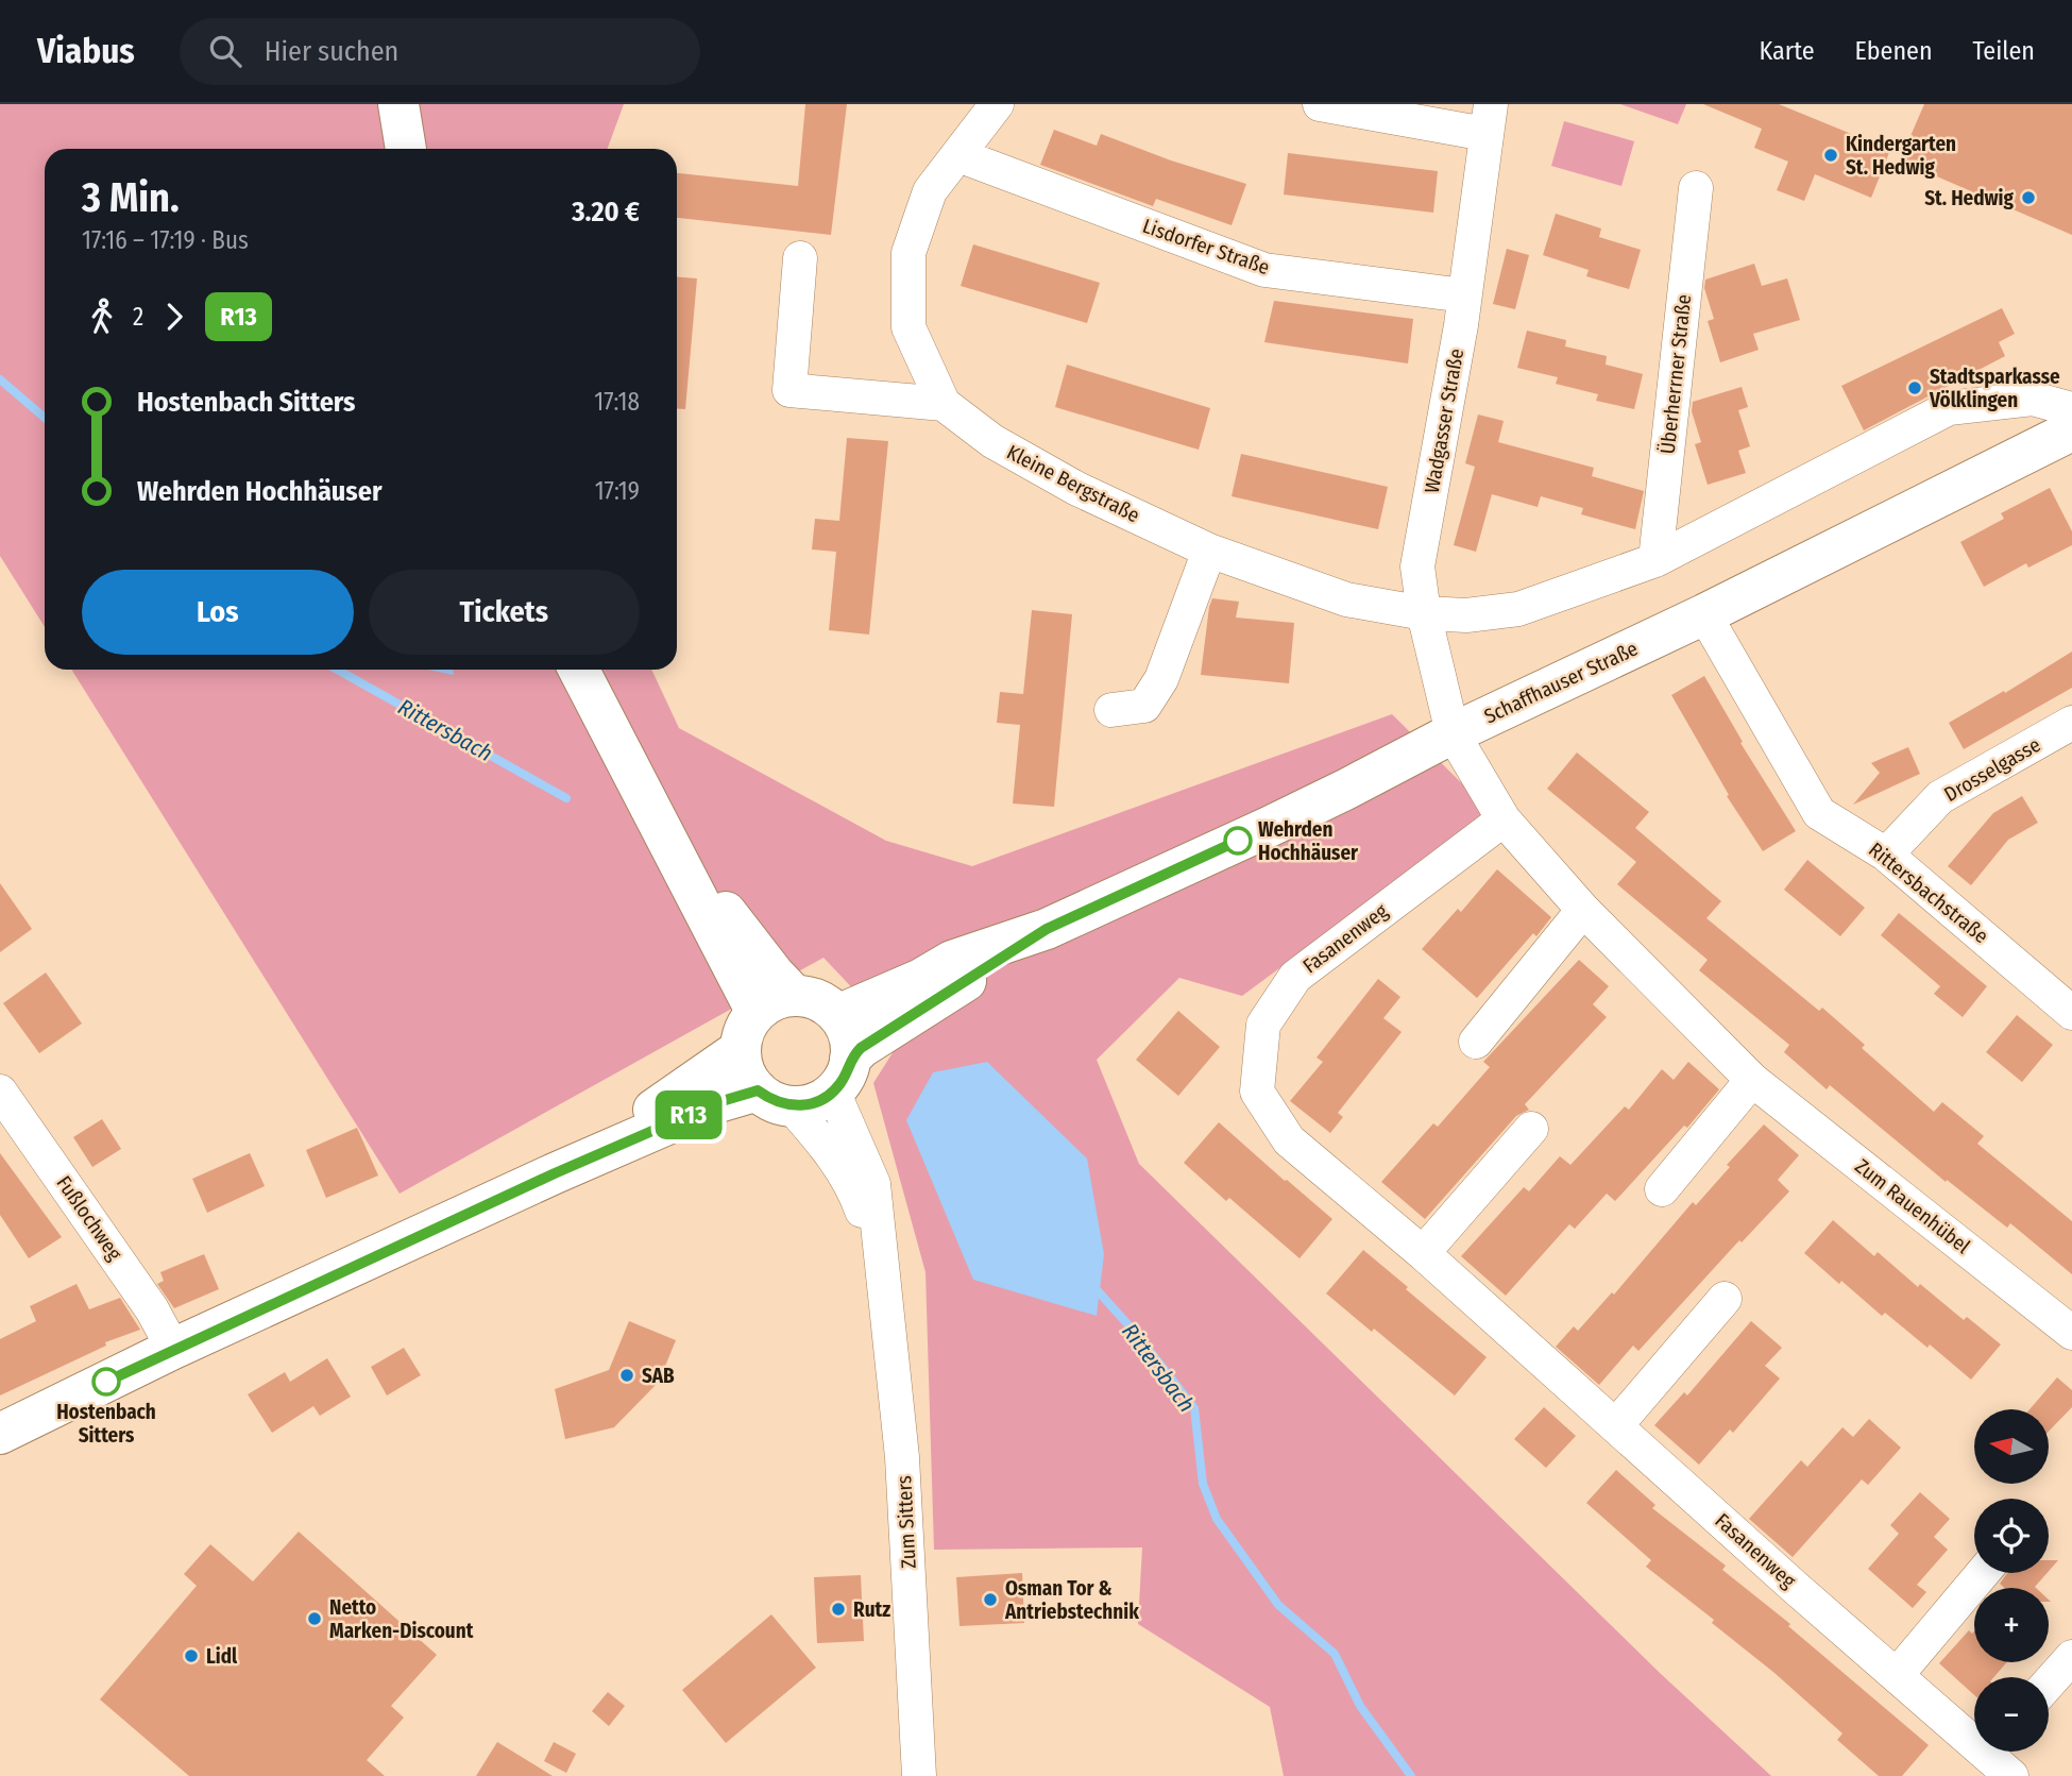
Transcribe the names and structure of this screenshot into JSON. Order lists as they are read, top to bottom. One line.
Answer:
{"streets":{"street":["Lisdorfer Straße","Überherrner Straße","Wadgasser Straße","Kleine Bergstraße","Schaffhauser Straße","Drosselgasse","Rittersbachstraße","Fasanenweg","Zum Rauenhübel","Fußlochweg","Zum Sitters"]},"crossings":[["Lisdorfer Straße","Wadgasser Straße"],["Lisdorfer Straße","Kleine Bergstraße"],["Überherrner Straße","Kleine Bergstraße"],["Wadgasser Straße","Kleine Bergstraße"],["Wadgasser Straße","Schaffhauser Straße"],["Wadgasser Straße","Zum Rauenhübel"],["Schaffhauser Straße","Rittersbachstraße"],["Schaffhauser Straße","Zum Rauenhübel"],["Schaffhauser Straße","Zum Sitters"],["Drosselgasse","Rittersbachstraße"],["Fasanenweg","Zum Rauenhübel"]],"water":["Rittersbach"],"places":["Kindergarten St. Hedwig","St. Hedwig","Stadtsparkasse Völklingen","Wehrden Hochhäuser","SAB","Hostenbach Sitters","Osman Tor & Antriebstechnik","Rutz","Netto Marken-Discount","Lidl"],"lines":["bus line R13"],"north":"left","page":{"header":"Viabus","search":"Hier suchen","nav":["Karte","Ebenen","Teilen"],"on_map":"R13","heading":["3 Min.","17:16 – 17:19 · Bus","3.20 €"],"legs":["2","R13"],"list":[{"name":"Hostenbach Sitters","value":"17:18"},{"name":"Wehrden Hochhäuser","value":"17:19"}],"buttons":["Los","Tickets"],"map_buttons":["+","−"]}}
